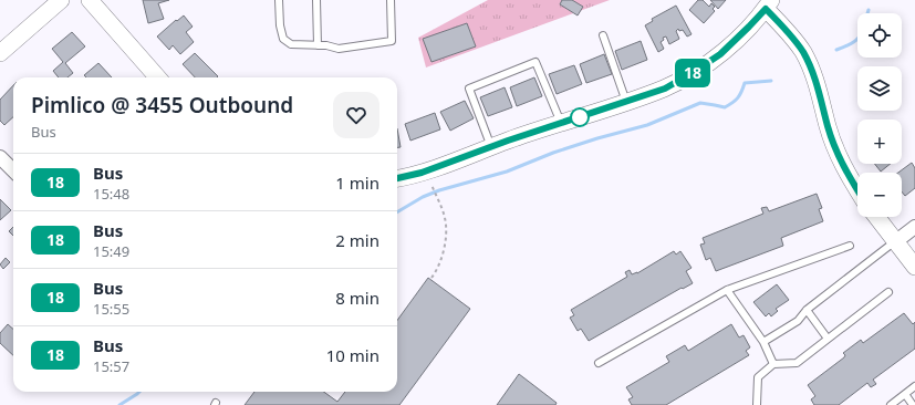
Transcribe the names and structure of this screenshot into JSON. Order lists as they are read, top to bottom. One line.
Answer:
{"lines":["bus line 18"],"page":{"on_map":"18","map_buttons":["+","−"],"heading":["Pimlico @ 3455 Outbound","Bus"],"list":[{"mark":"18","name":"Bus","note":"15:48","value":"1 min"},{"mark":"18","name":"Bus","note":"15:49","value":"2 min"},{"mark":"18","name":"Bus","note":"15:55","value":"8 min"},{"mark":"18","name":"Bus","note":"15:57","value":"10 min"}]}}
